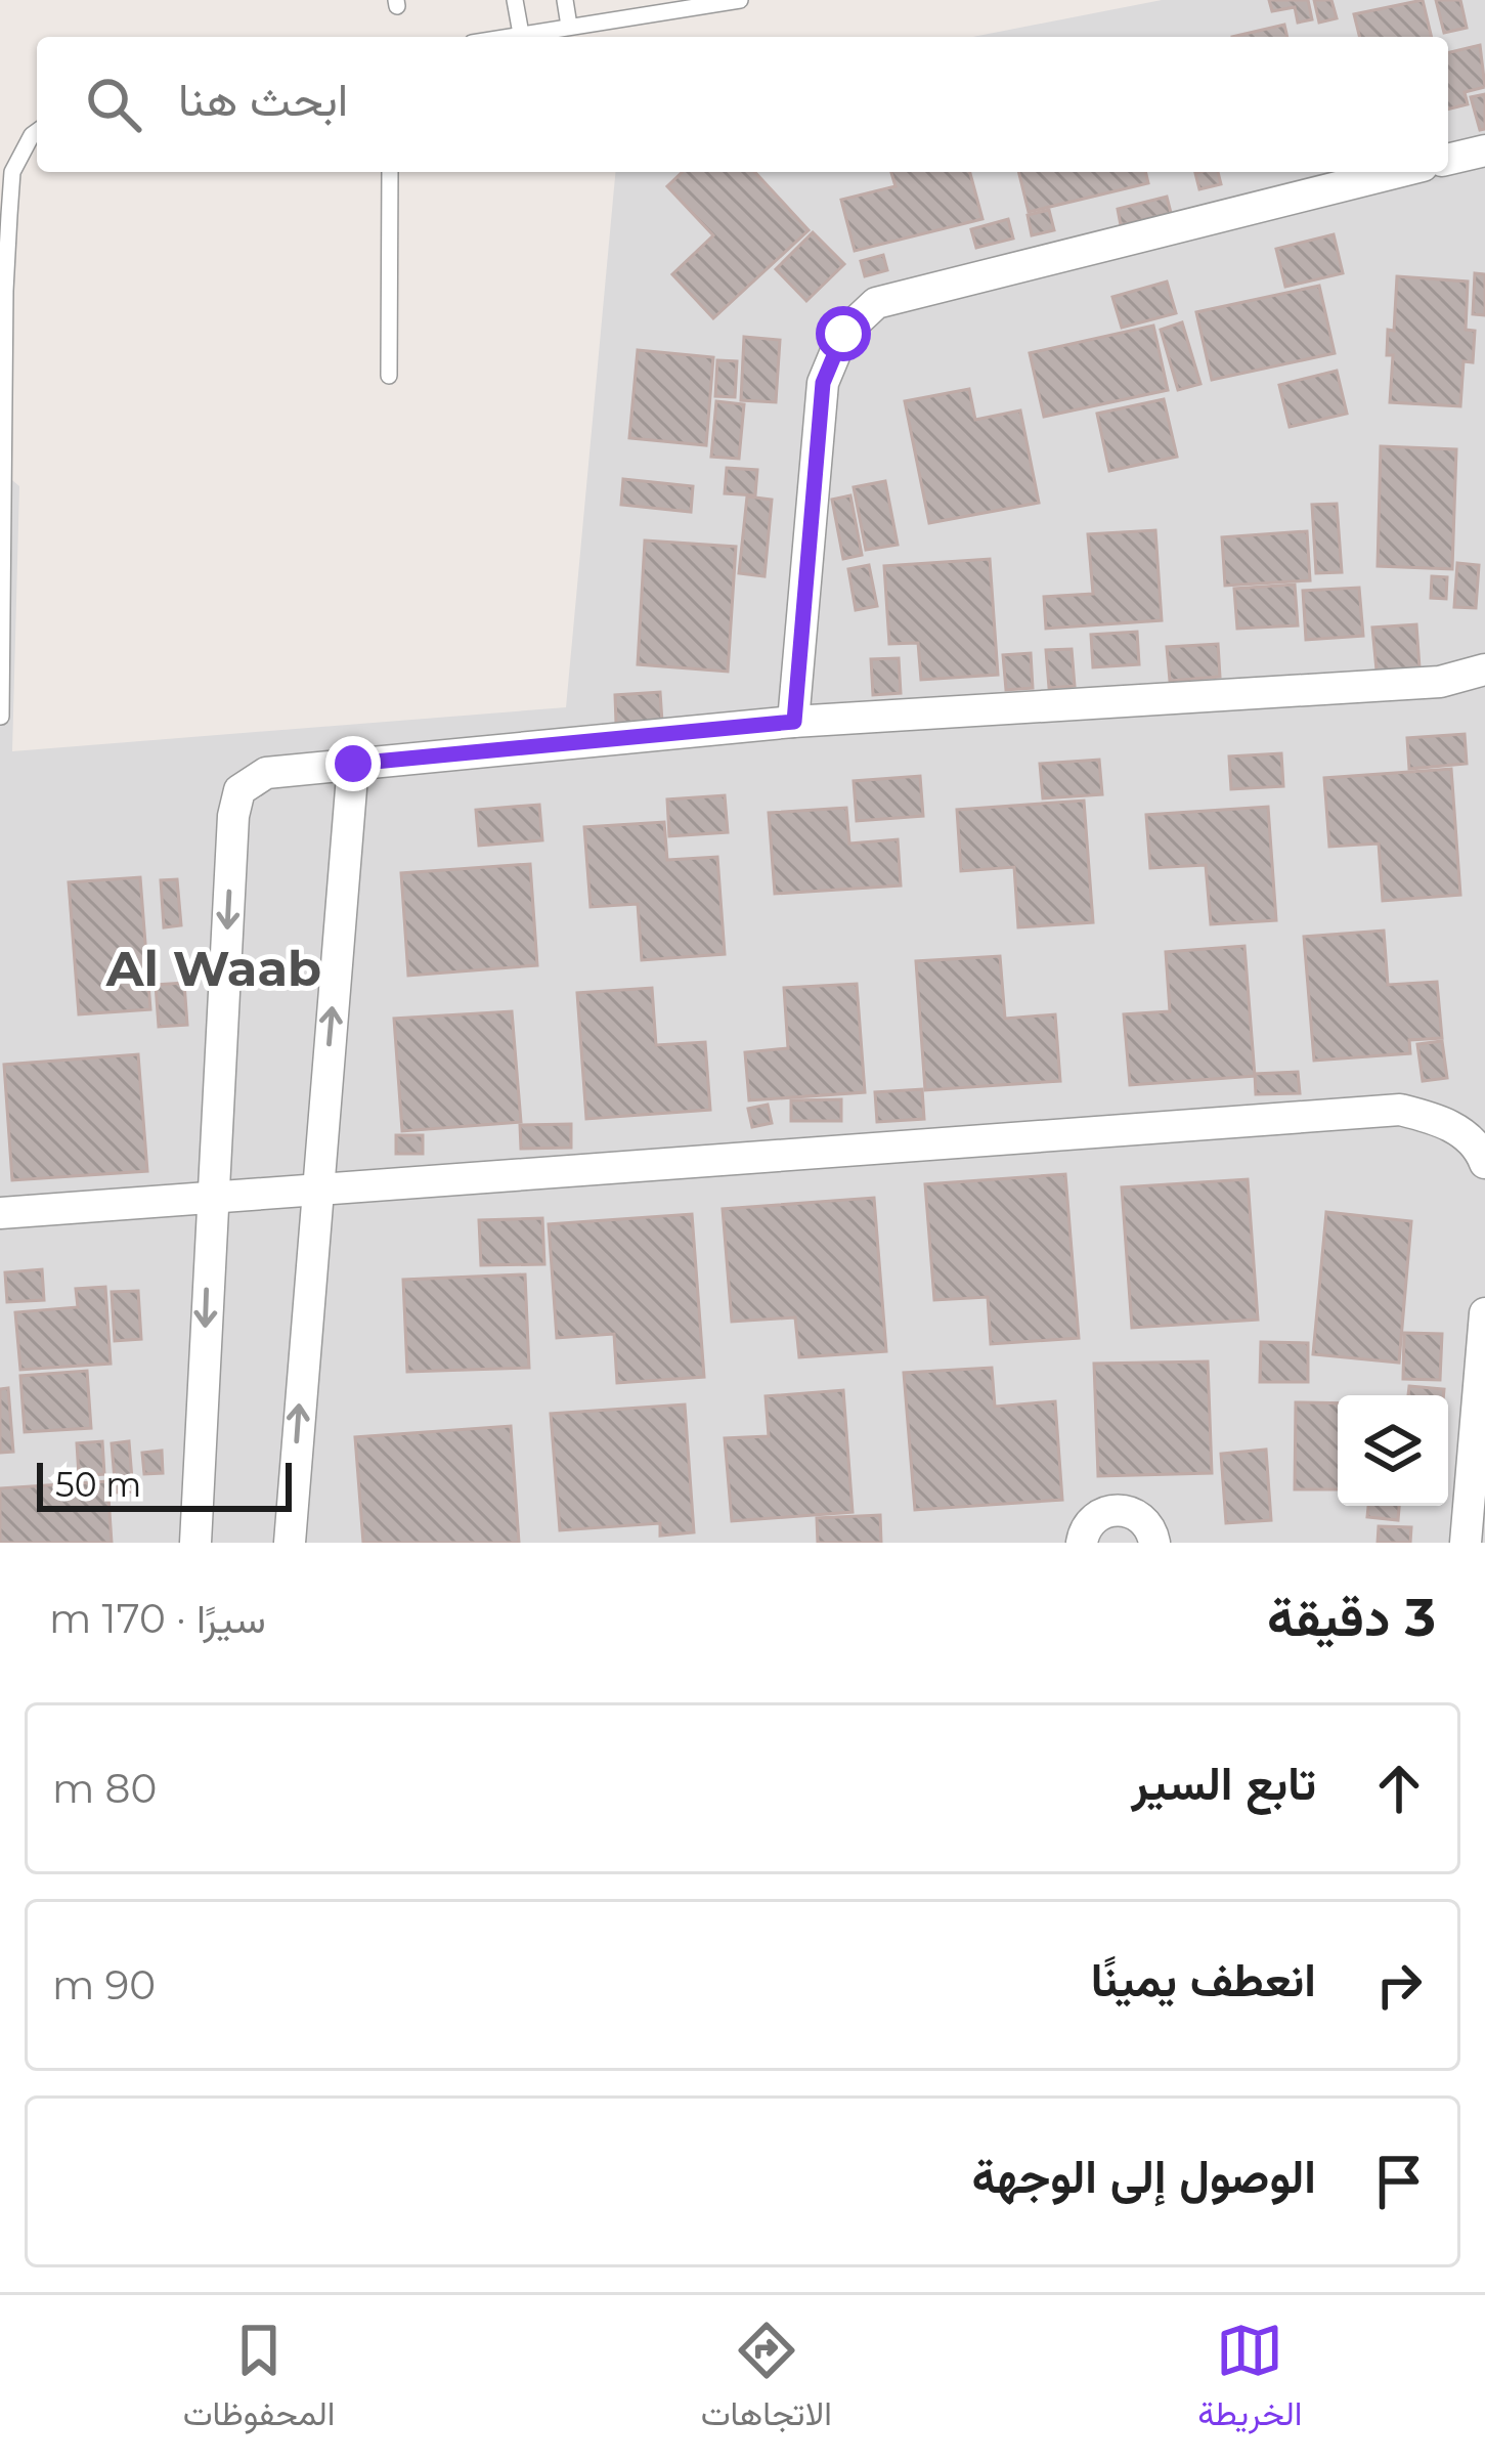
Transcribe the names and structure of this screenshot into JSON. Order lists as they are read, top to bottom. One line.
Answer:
{"districts":["Al Waab"],"scale_bar":"50 m","page":{"search":"ابحث هنا","scale":"50 m","heading":["3 دقيقة","سيرًا · 170 m"],"list":[["تابع السير","80 m"],["انعطف يمينًا","90 m"],"الوصول إلى الوجهة"],"nav":["الخريطة","الاتجاهات","المحفوظات"]}}
